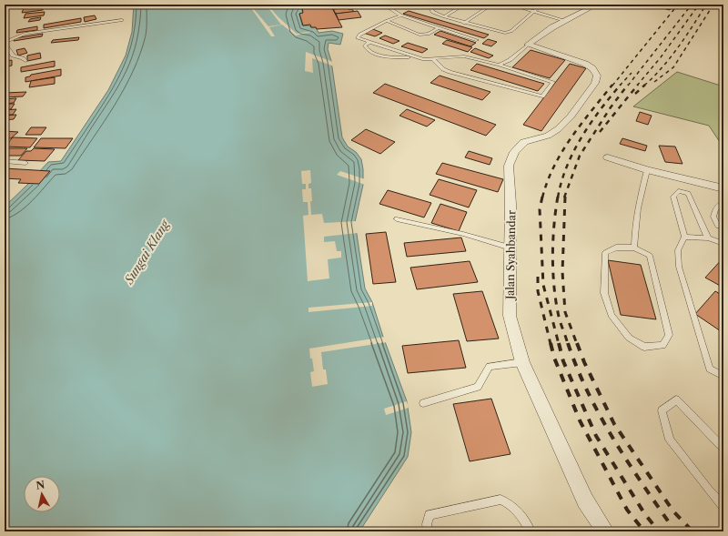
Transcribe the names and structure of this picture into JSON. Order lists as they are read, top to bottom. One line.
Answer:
{"streets":{"street":["Jalan Syahbandar"]},"water":["Sungai Klang"],"north":"top"}
